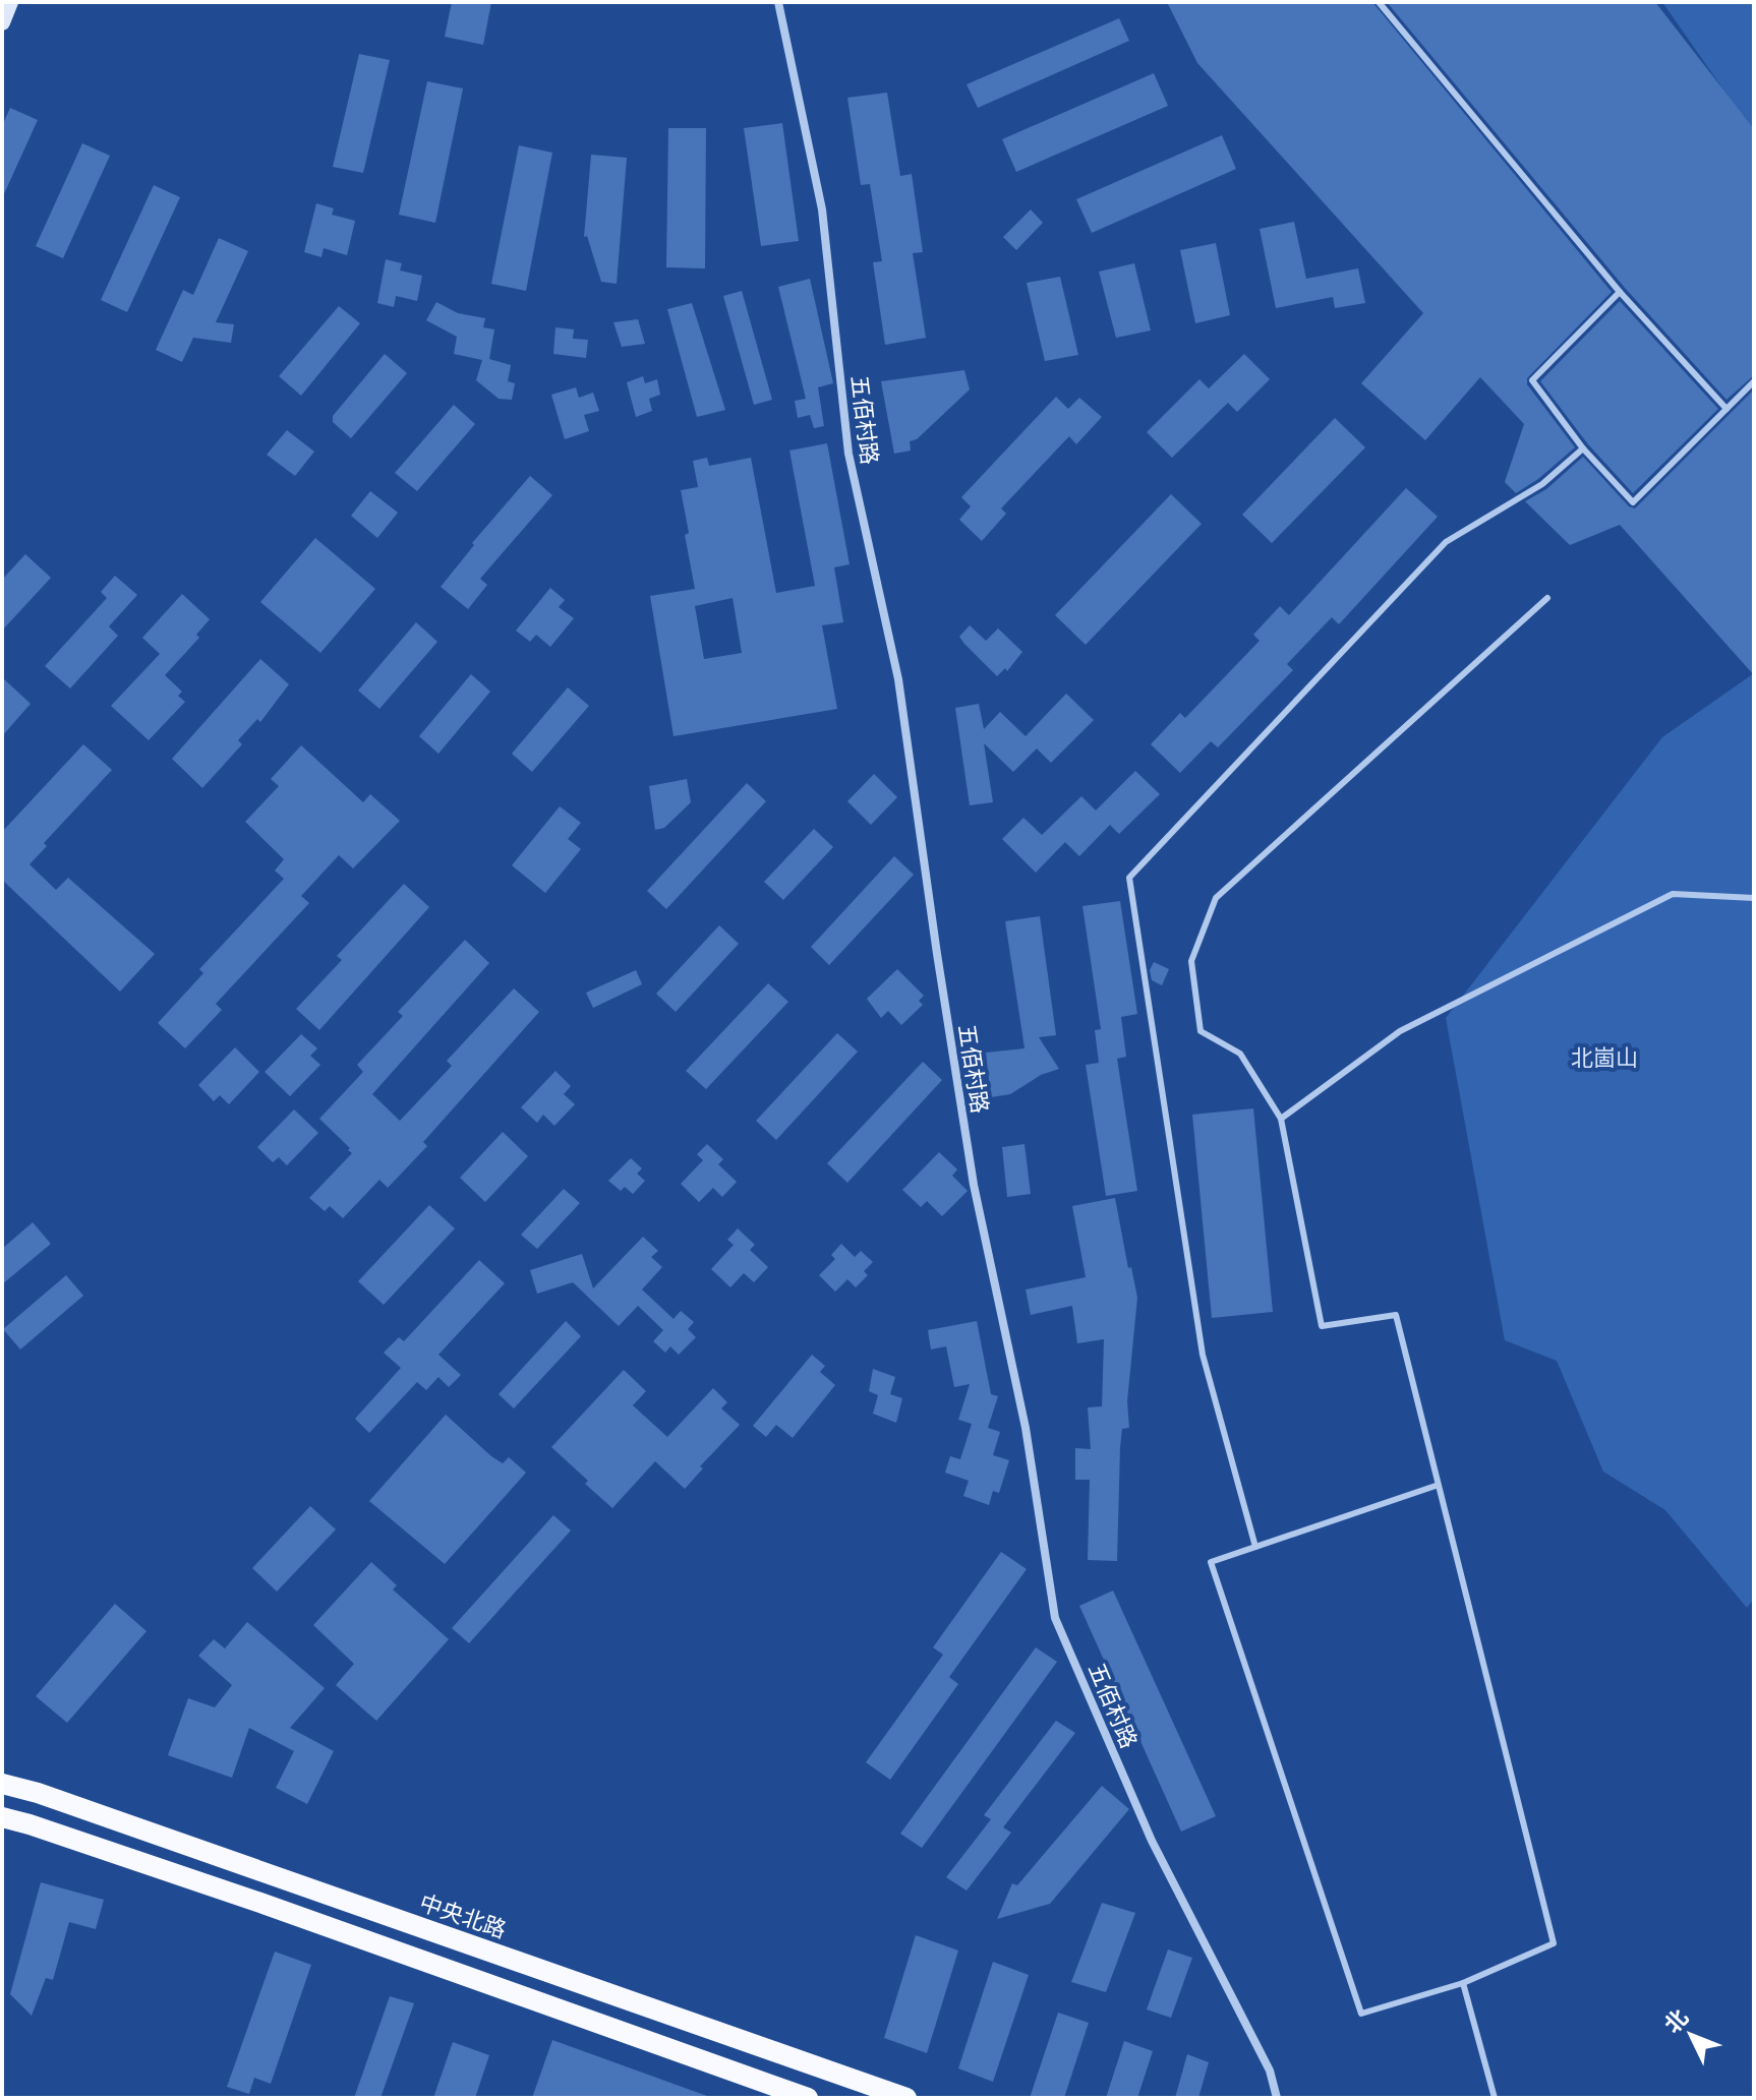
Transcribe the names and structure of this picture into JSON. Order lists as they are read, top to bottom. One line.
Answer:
{"streets":{"main road":["中央北路"],"street":["五佰村路"]},"parks":["北崮山"],"north":"top left"}
